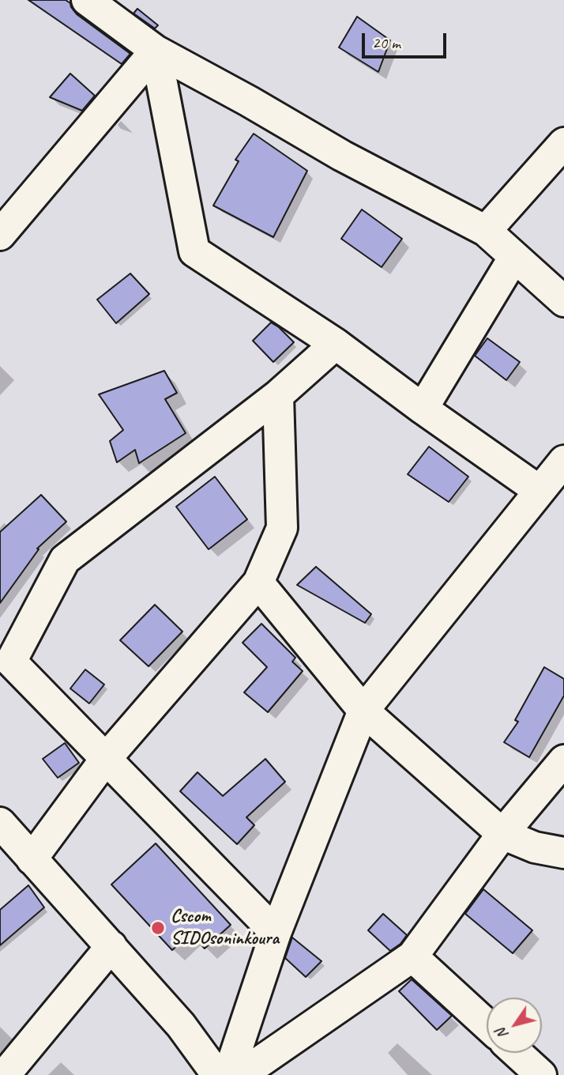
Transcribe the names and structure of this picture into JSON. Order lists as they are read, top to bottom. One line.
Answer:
{"places":["Cscom SIDOsoninkoura"],"scale_bar":"20 m","north":"bottom left"}
